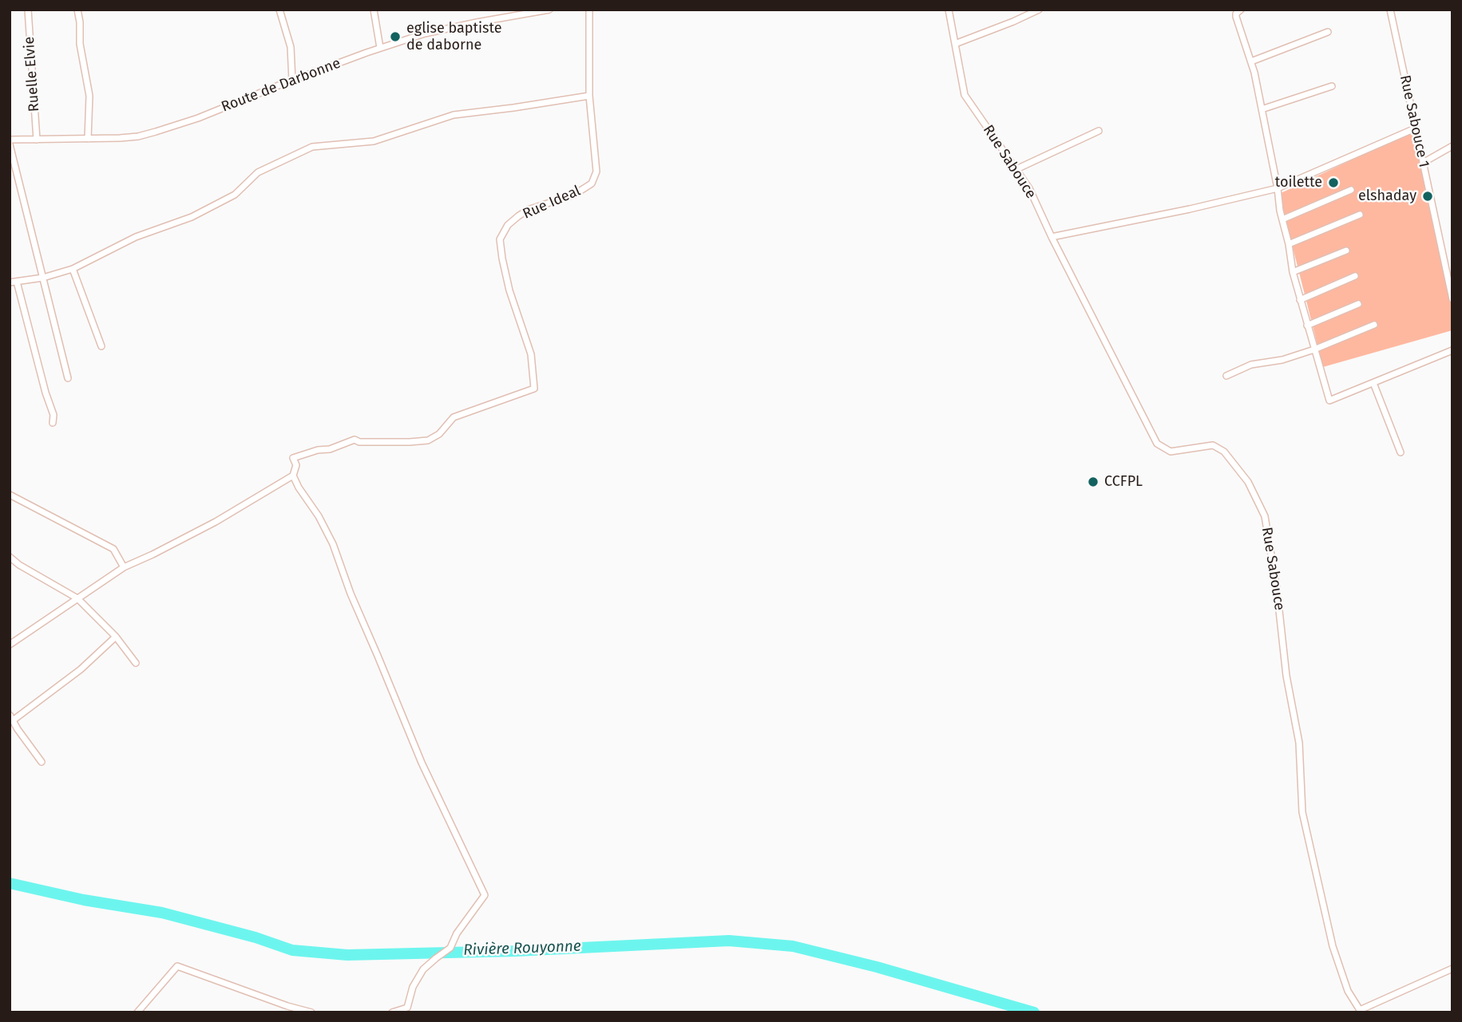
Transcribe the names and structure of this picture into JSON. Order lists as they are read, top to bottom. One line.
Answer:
{"streets":{"street":["Ruelle Elvie","Route de Darbonne","Rue Sabouce 1","Rue Sabouce","Rue Ideal"]},"crossings":[["Ruelle Elvie","Route de Darbonne"]],"water":["Rivière Rouyonne"],"places":["eglise baptiste de daborne","toilette","elshaday","CCFPL"]}
